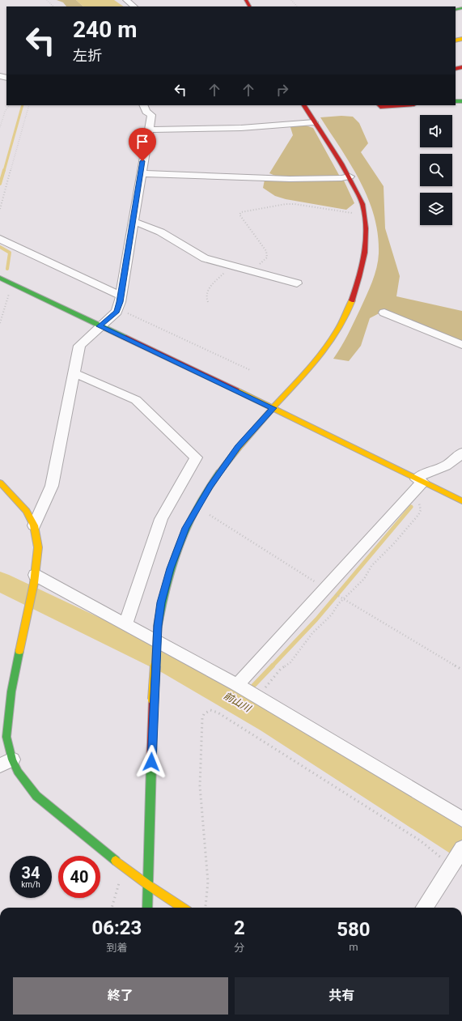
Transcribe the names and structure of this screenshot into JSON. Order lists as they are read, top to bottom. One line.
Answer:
{"water":["前山川"],"page":{"turn":["240 m","左折"],"speed":"34 km/h","limit":"40","eta":["06:23","到着","2","分","580","m"],"buttons":["終了","共有"]}}
